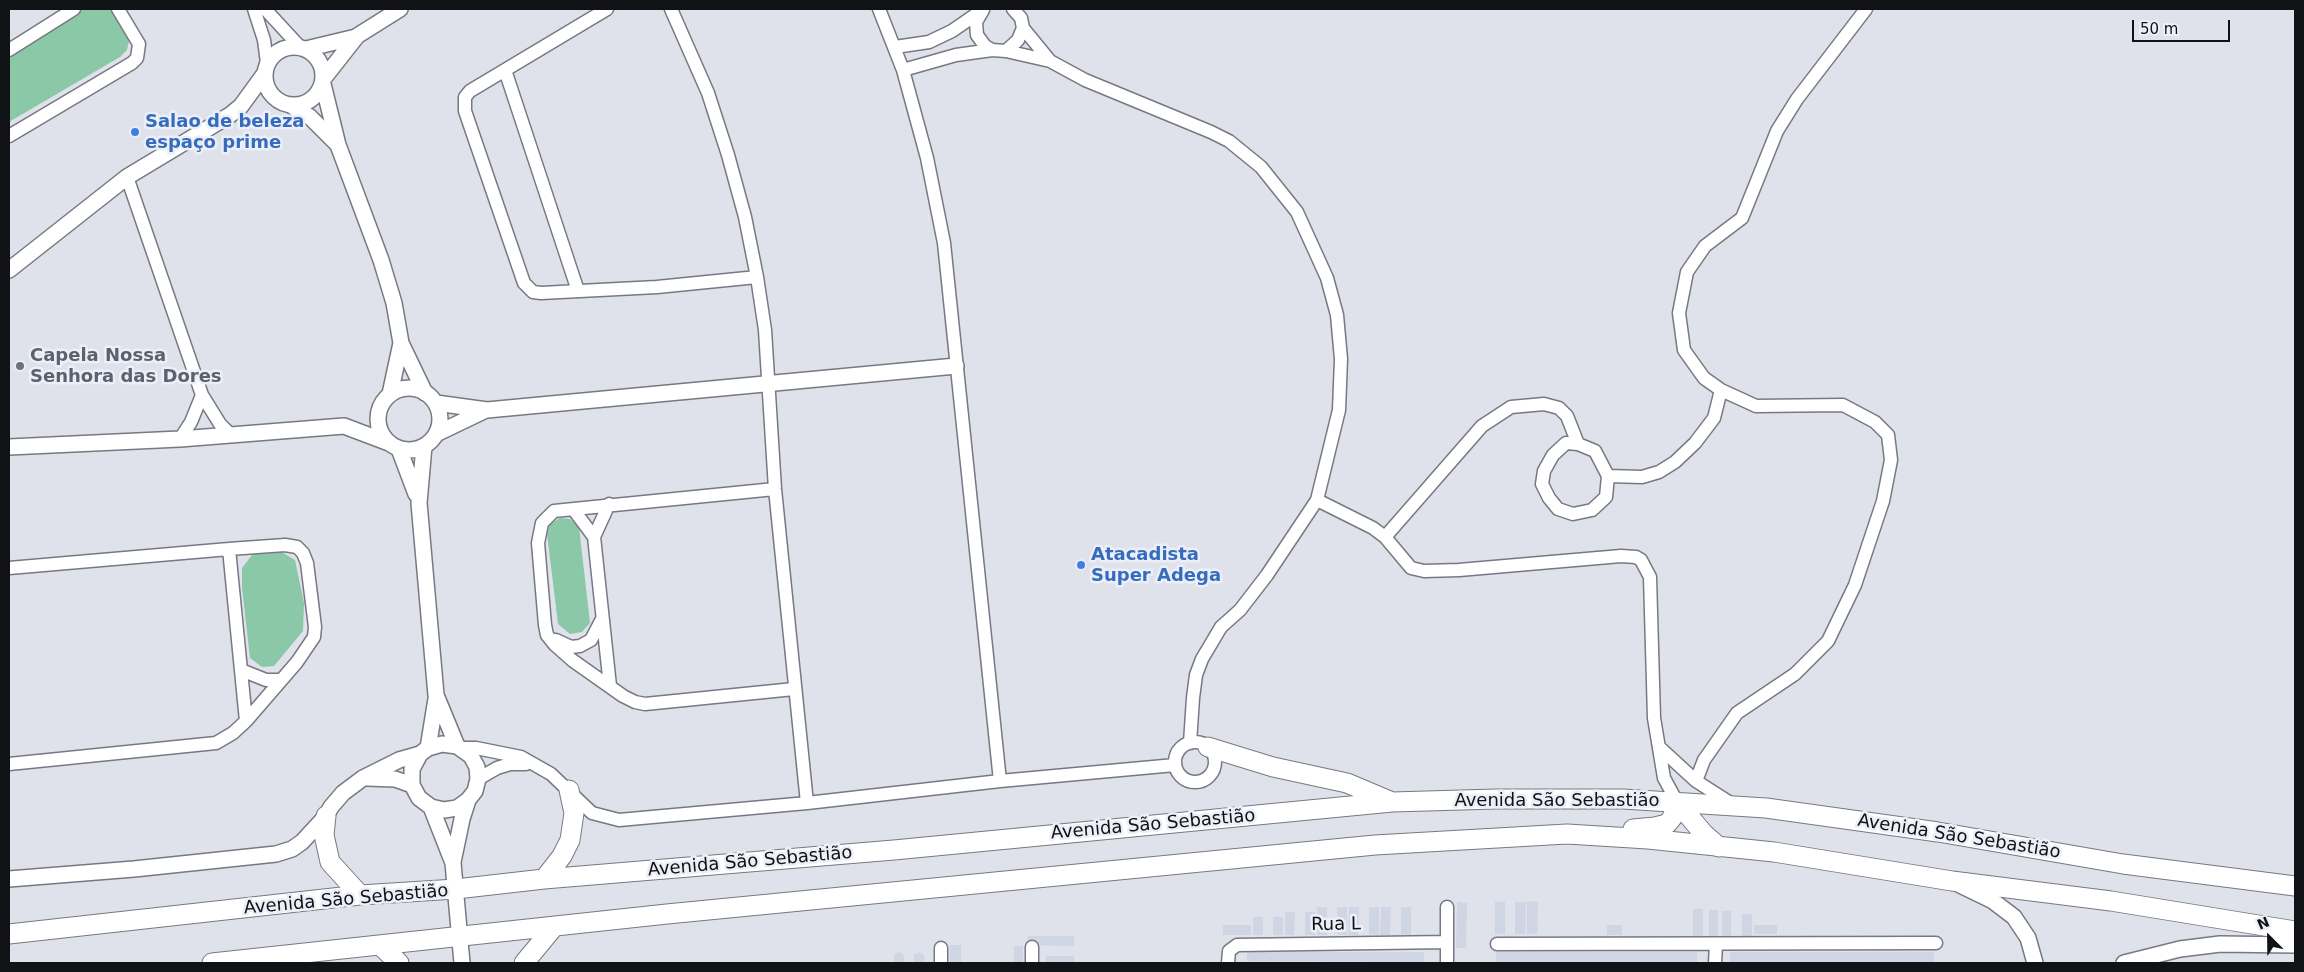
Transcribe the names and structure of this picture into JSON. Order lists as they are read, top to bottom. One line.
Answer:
{"streets":{"main road":["Avenida São Sebastião"],"street":["Rua L"]},"places":["Salao de beleza espaço prime","Capela Nossa Senhora das Dores","Atacadista Super Adega"],"scale_bar":"50 m","north":"top left"}
